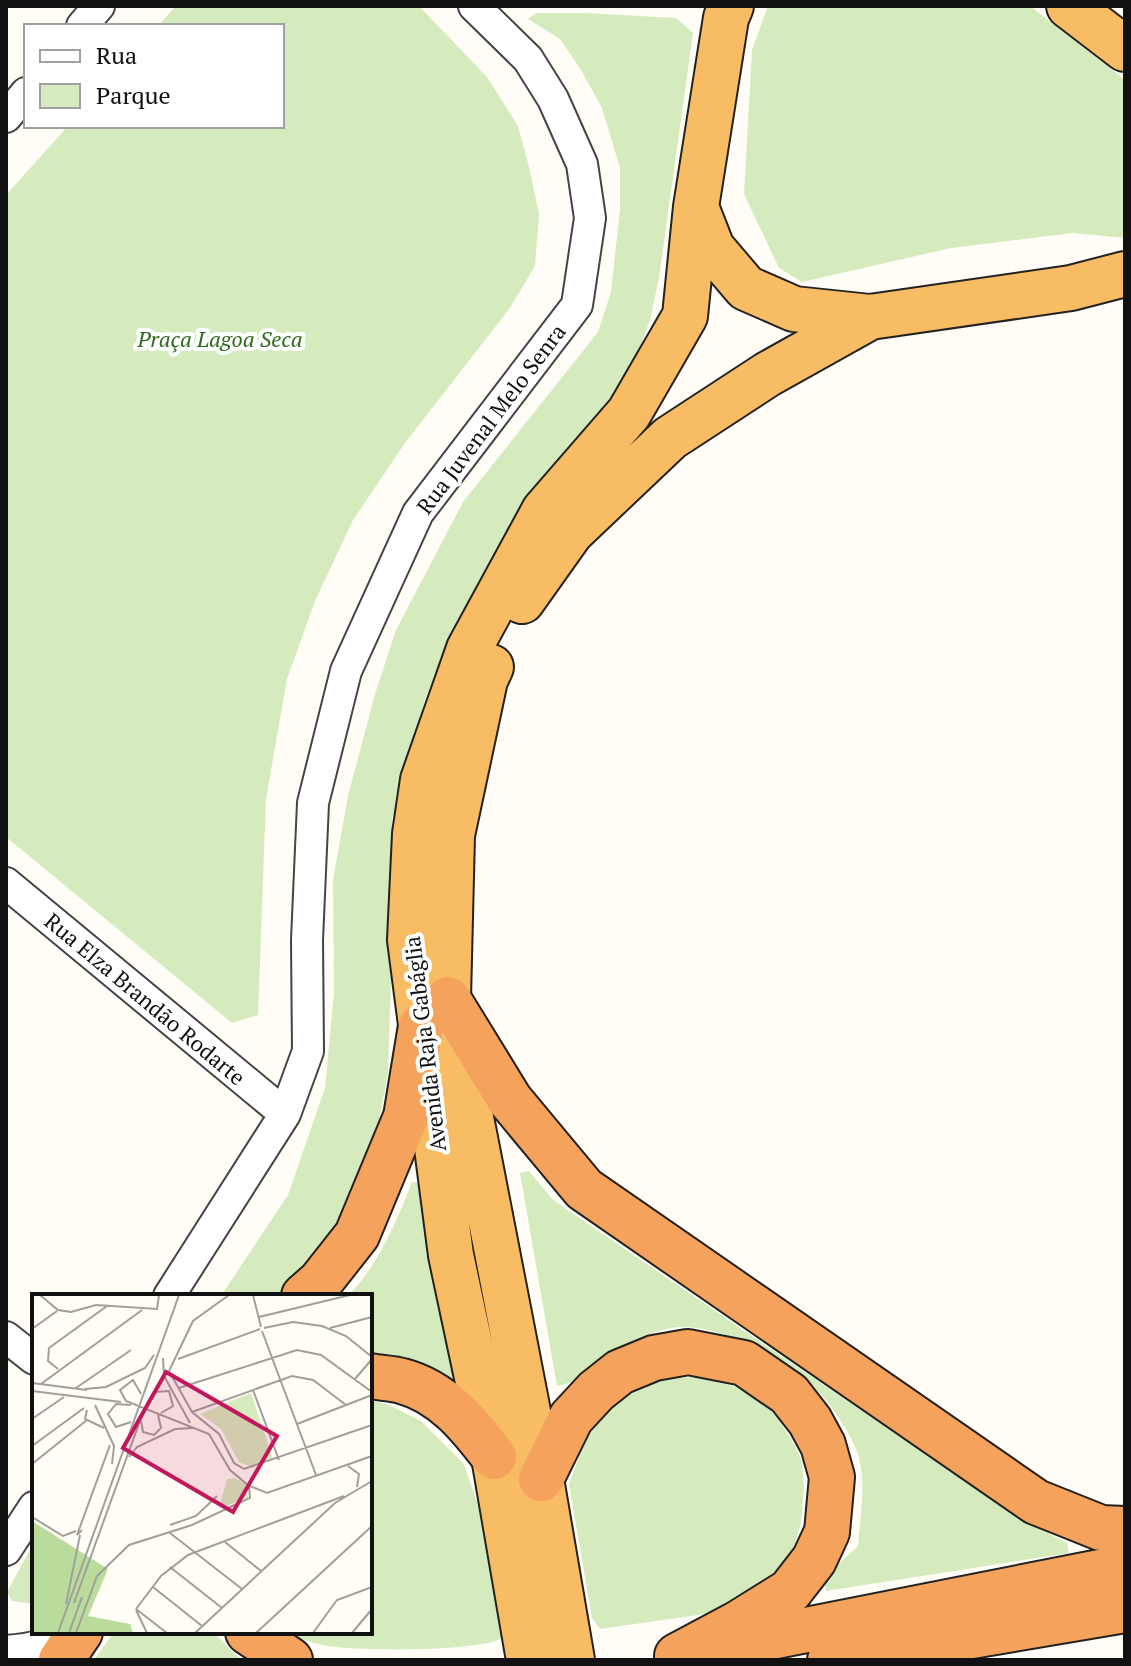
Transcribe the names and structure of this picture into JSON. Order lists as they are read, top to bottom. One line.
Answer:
{"streets":{"highway":["Avenida Raja Gabáglia"],"street":["Rua Juvenal Melo Senra","Rua Elza Brandão Rodarte"]},"crossings":[["Rua Juvenal Melo Senra","Rua Elza Brandão Rodarte"]],"parks":["Praça Lagoa Seca"],"legend":["Rua","Parque"]}
